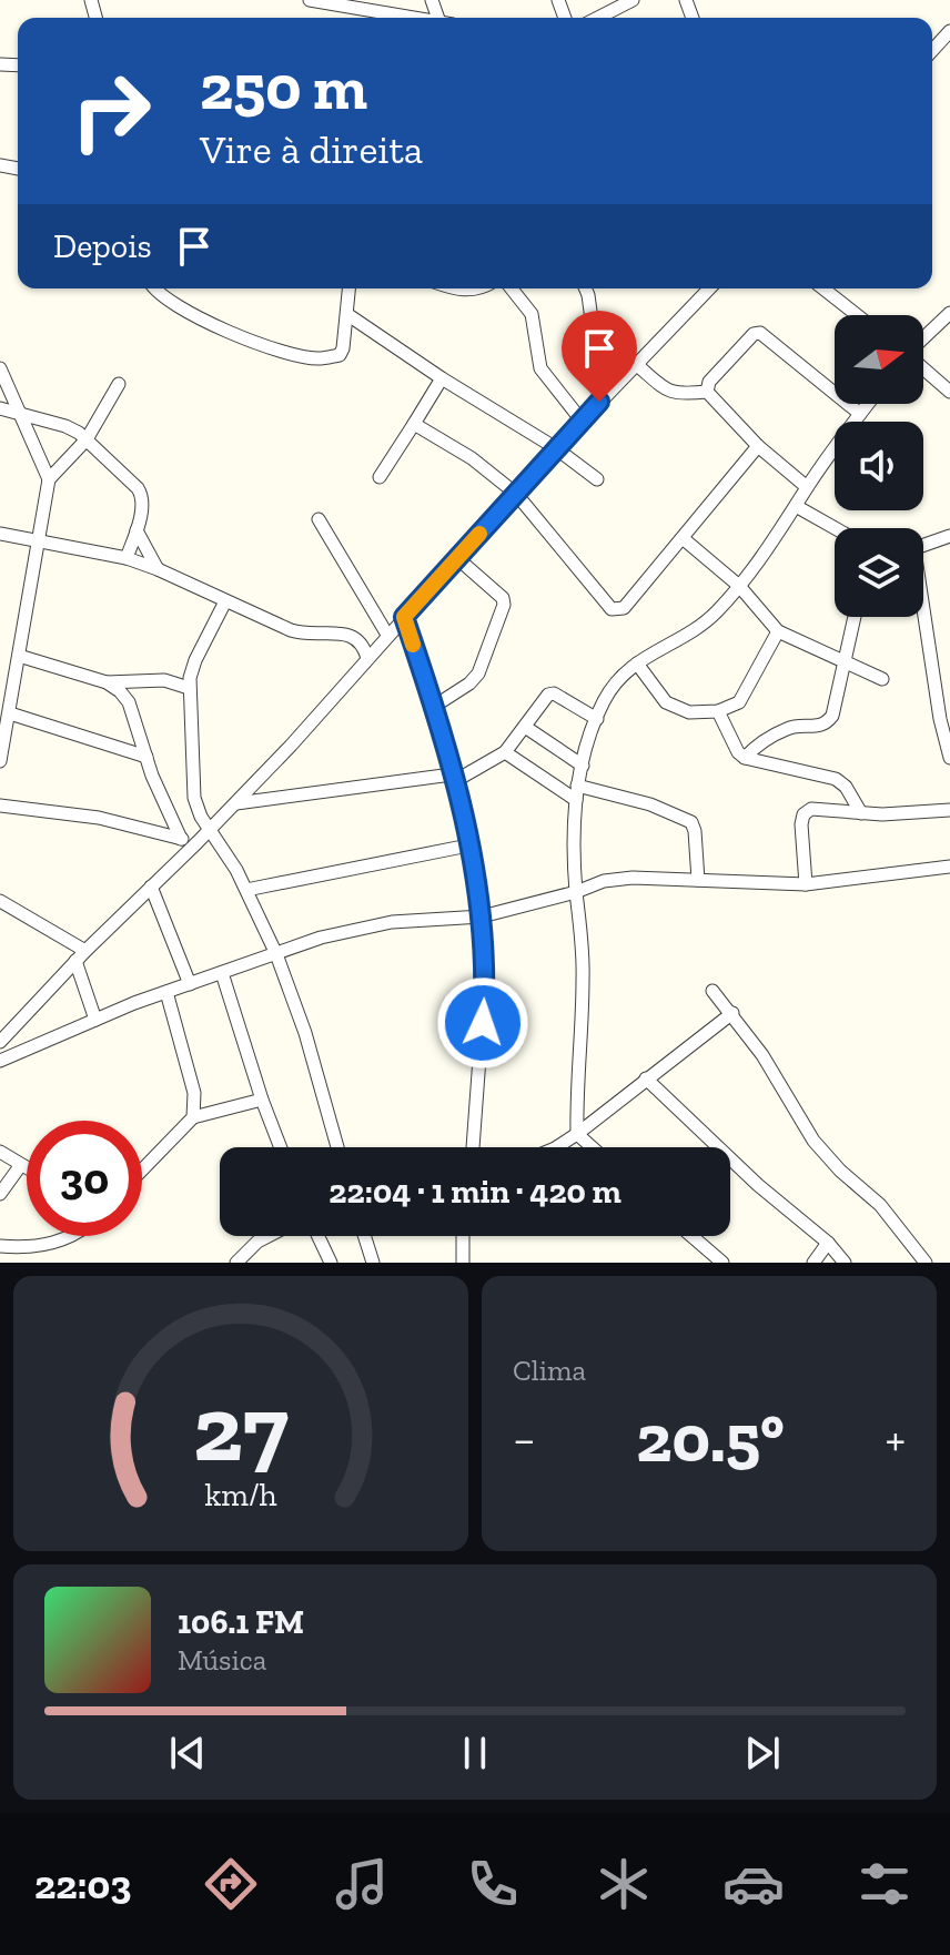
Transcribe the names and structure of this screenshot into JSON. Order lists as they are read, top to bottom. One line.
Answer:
{"north":"right","page":{"turn":["250 m","Vire à direita"],"then":"Depois","limit":"30","trip":"22:04 · 1 min · 420 m","tile":"Clima","heat":["−","20.5°","+"],"song":["106.1 FM","Música"],"tabs":"22:03","gauge":["27","km/h"]}}
